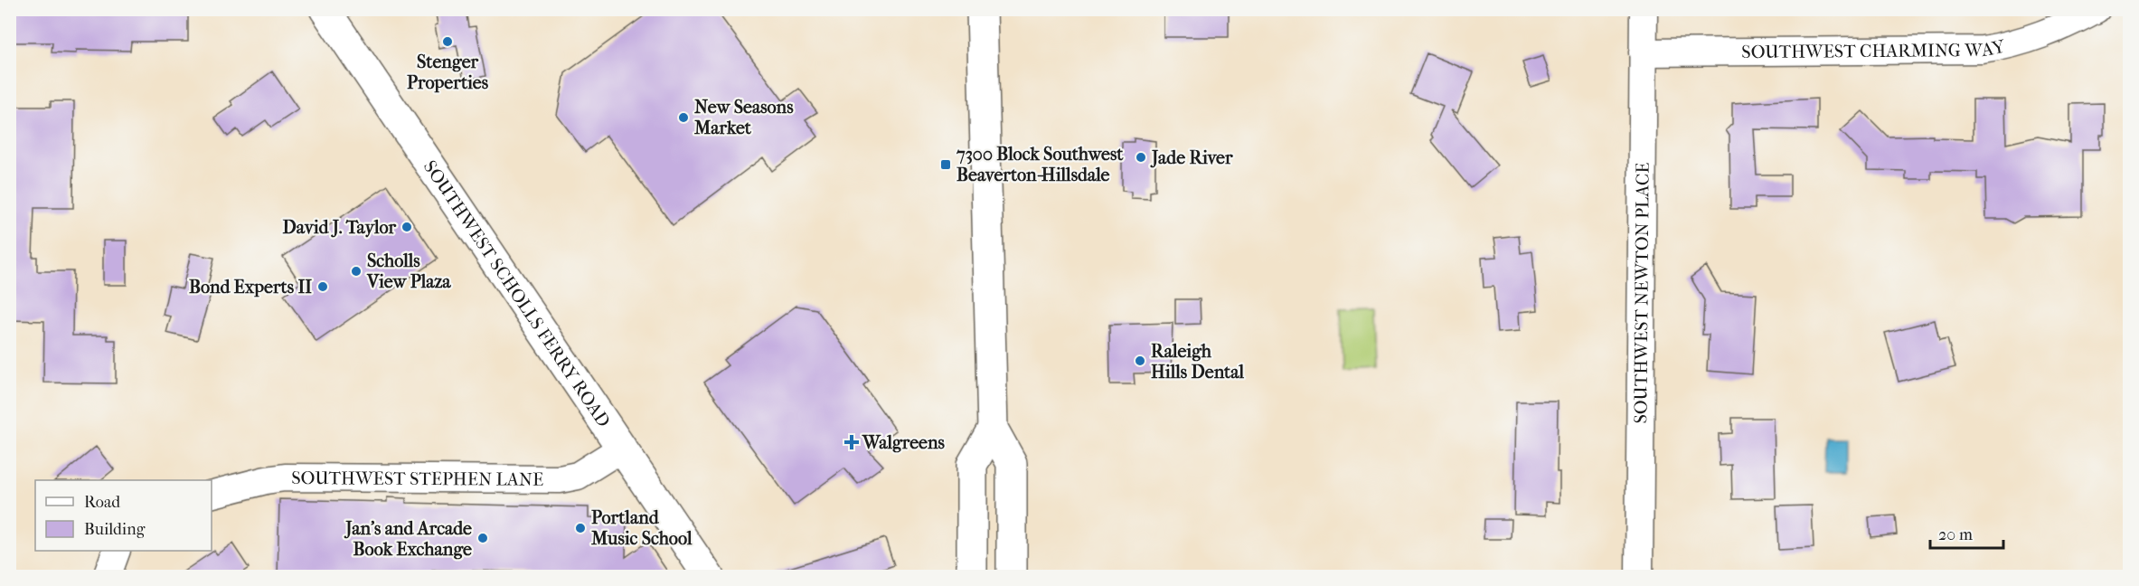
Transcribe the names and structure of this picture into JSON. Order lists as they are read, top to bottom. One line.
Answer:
{"streets":{"main road":["SOUTHWEST SCHOLLS FERRY ROAD"],"street":["SOUTHWEST CHARMING WAY","SOUTHWEST NEWTON PLACE","SOUTHWEST STEPHEN LANE"]},"crossings":[["SOUTHWEST CHARMING WAY","SOUTHWEST NEWTON PLACE"],["SOUTHWEST SCHOLLS FERRY ROAD","SOUTHWEST STEPHEN LANE"]],"places":{"other":["Stenger Properties","New Seasons Market","Jade River","David J. Taylor","Scholls View Plaza","Bond Experts II","Raleigh Hills Dental","Portland Music School","Jan's and Arcade Book Exchange"],"transit":["7300 Block Southwest Beaverton-Hillsdale"],"health":["Walgreens"]},"legend":["Road","Building"],"scale_bar":"20 m"}
